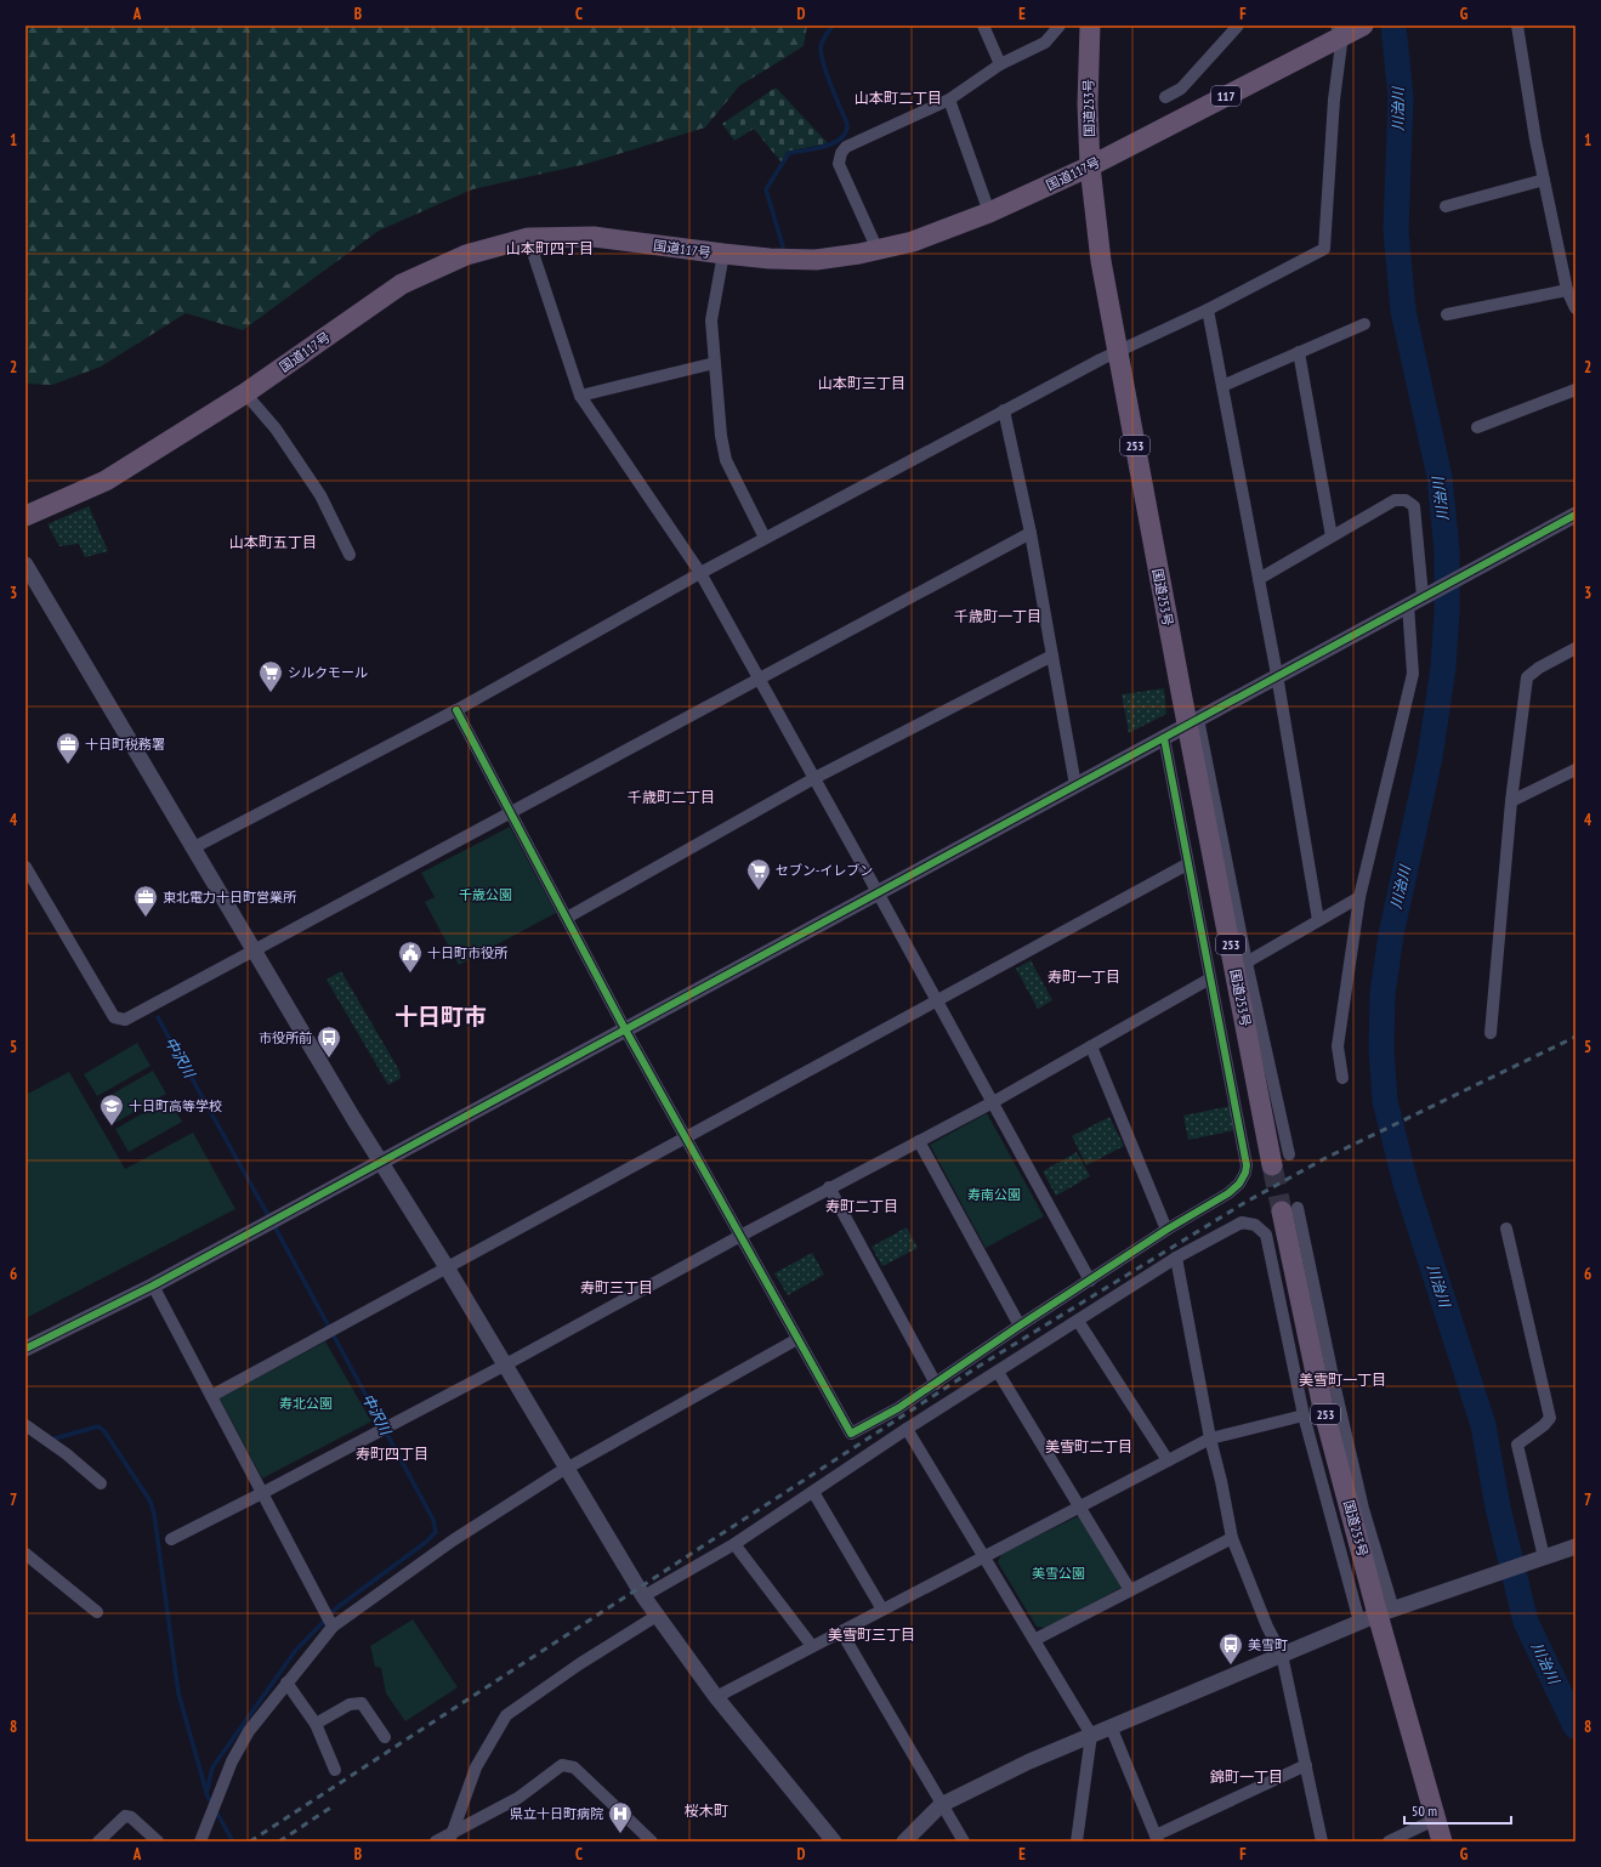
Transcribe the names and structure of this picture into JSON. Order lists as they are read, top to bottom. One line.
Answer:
{"streets":{"highway":["117","国道253号","国道117号","253"]},"crossings":[["国道253号","国道117号"]],"districts":["山本町二丁目","山本町四丁目","山本町三丁目","山本町五丁目","千歳町一丁目","千歳町二丁目","寿町一丁目","十日町市","寿町二丁目","寿町三丁目","美雪町一丁目","美雪町二丁目","寿町四丁目","美雪町三丁目","錦町一丁目","桜木町"],"water":["川治川","中沢川"],"parks":["千歳公園","寿南公園","寿北公園","美雪公園"],"places":{"supermarket":["シルクモール","セブン-イレブン"],"office":["十日町税務署","東北電力十日町営業所"],"public building":["十日町市役所"],"bus stop":["市役所前","美雪町"],"school or university":["十日町高等学校"],"hospital":["県立十日町病院"]},"scale_bar":"50 m","grid":{"columns":["A","B","C","D","E","F","G"],"rows":["1","2","3","4","5","6","7","8"]}}
